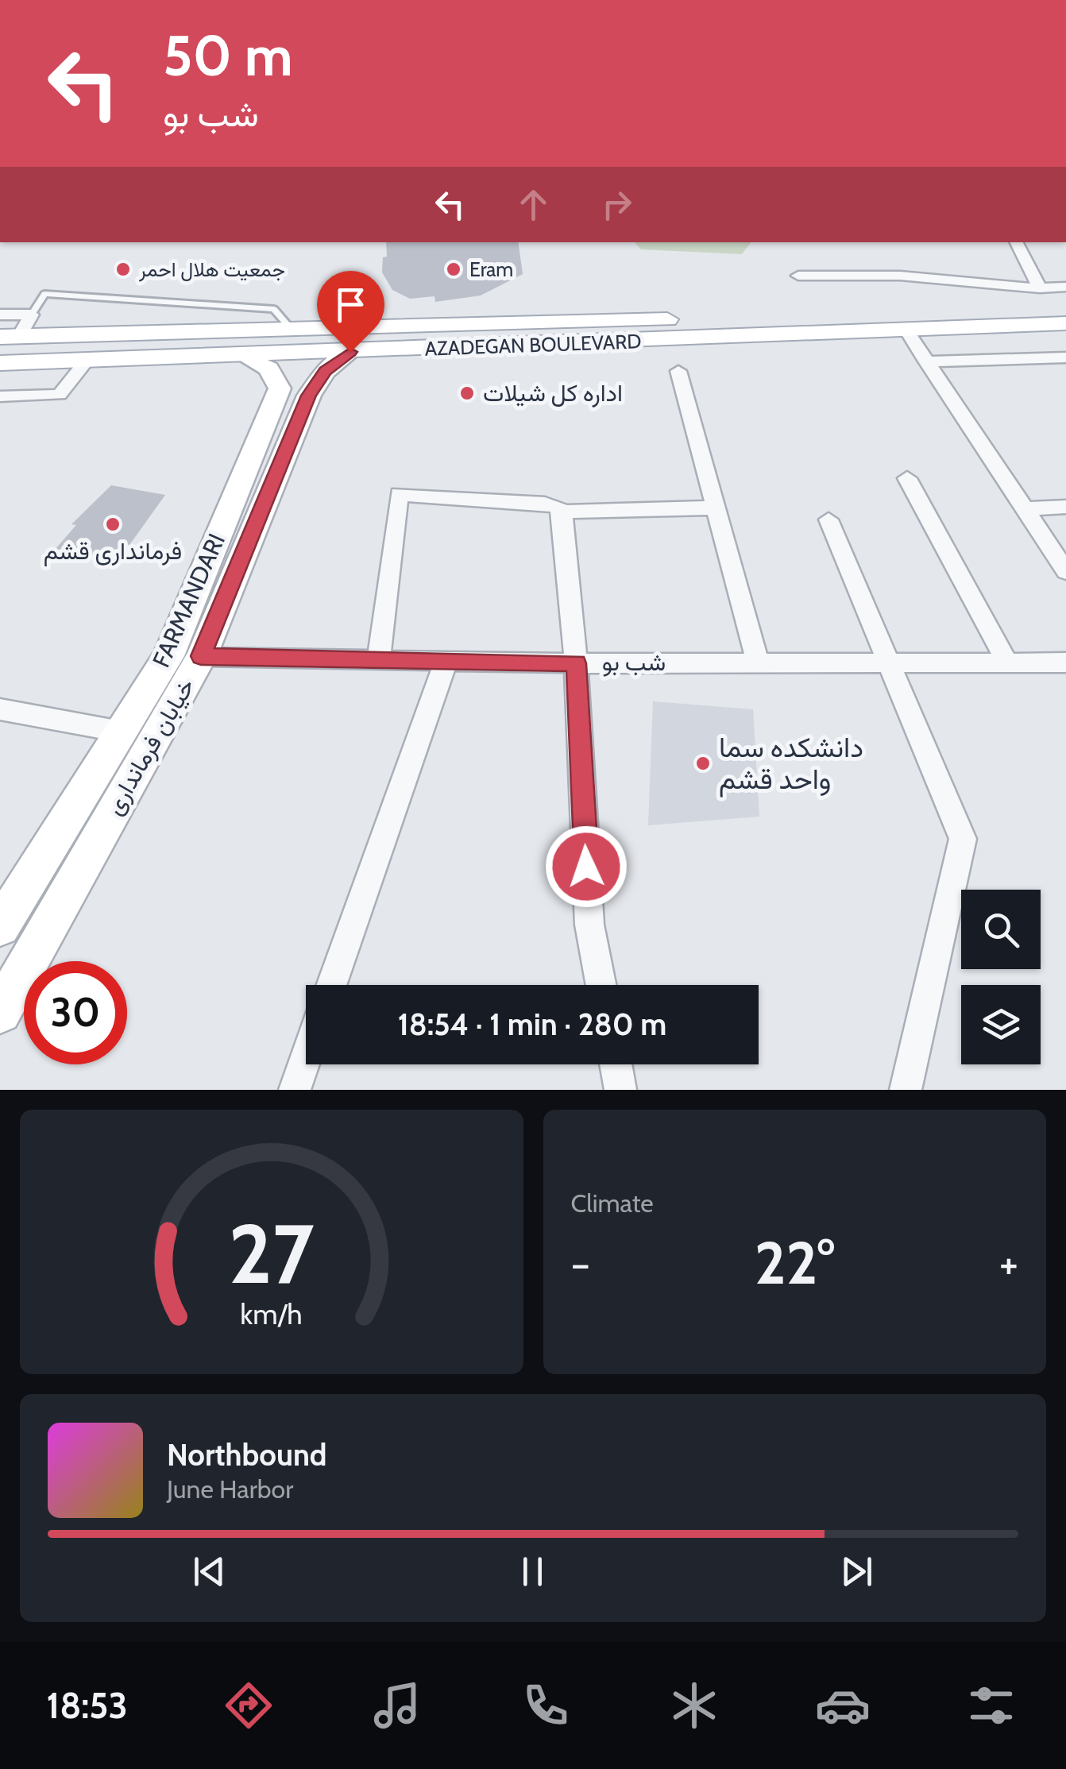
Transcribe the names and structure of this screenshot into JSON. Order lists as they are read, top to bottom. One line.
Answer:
{"streets":{"main road":["AZADEGAN BOULEVARD"],"street":["FARMANDARI","شب بو","خیابان فرمانداری"]},"crossings":[["AZADEGAN BOULEVARD","FARMANDARI"],["AZADEGAN BOULEVARD","خیابان فرمانداری"],["شب بو","خیابان فرمانداری"]],"places":["جمعیت هلال احمر","Eram","اداره کل شیلات","فرمانداری قشم","دانشکده سما واحد قشم"],"page":{"turn":["50 m","شب بو"],"limit":"30","trip":"18:54 · 1 min · 280 m","tile":"Climate","heat":["−","22°","+"],"song":["Northbound","June Harbor"],"tabs":"18:53","gauge":["27","km/h"]}}
